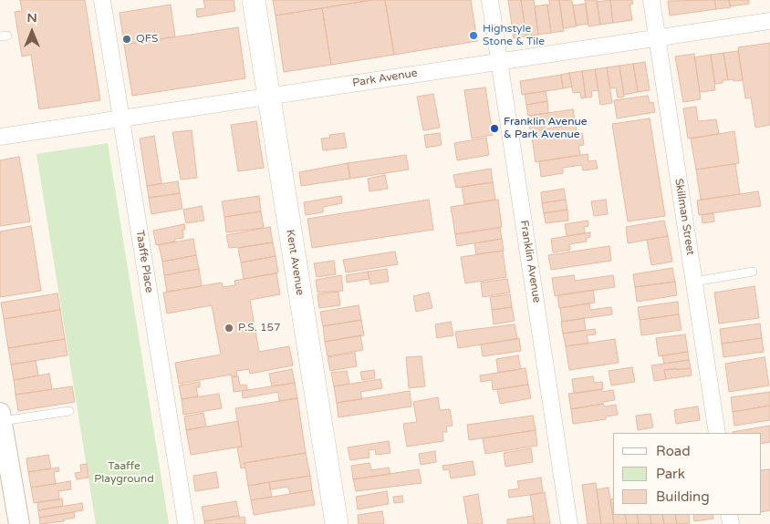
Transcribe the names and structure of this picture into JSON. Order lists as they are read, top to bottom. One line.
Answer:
{"streets":{"main road":["Kent Avenue"],"street":["Park Avenue","Skillman Street","Taaffe Place","Franklin Avenue"]},"crossings":[["Park Avenue","Skillman Street"],["Park Avenue","Taaffe Place"],["Park Avenue","Franklin Avenue"],["Park Avenue","Kent Avenue"]],"parks":["Taaffe Playground"],"places":["Highstyle Stone & Tile","QFS","Franklin Avenue & Park Avenue","P.S. 157"],"legend":["Road","Park","Building"],"north":"top"}
